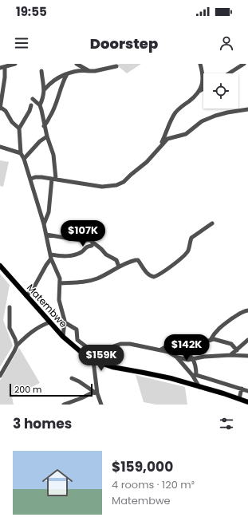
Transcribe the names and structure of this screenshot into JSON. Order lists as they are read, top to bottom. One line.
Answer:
{"streets":{"main road":["Matembwe"]},"scale_bar":"200 m","page":{"status":"19:55","header":"Doorstep","price":["$107K","$142K","$159K"],"scale":"200 m","heading":"3 homes","list":[{"name":"$159,000","note":"4 rooms · 120 m² · Matembwe"}]}}
